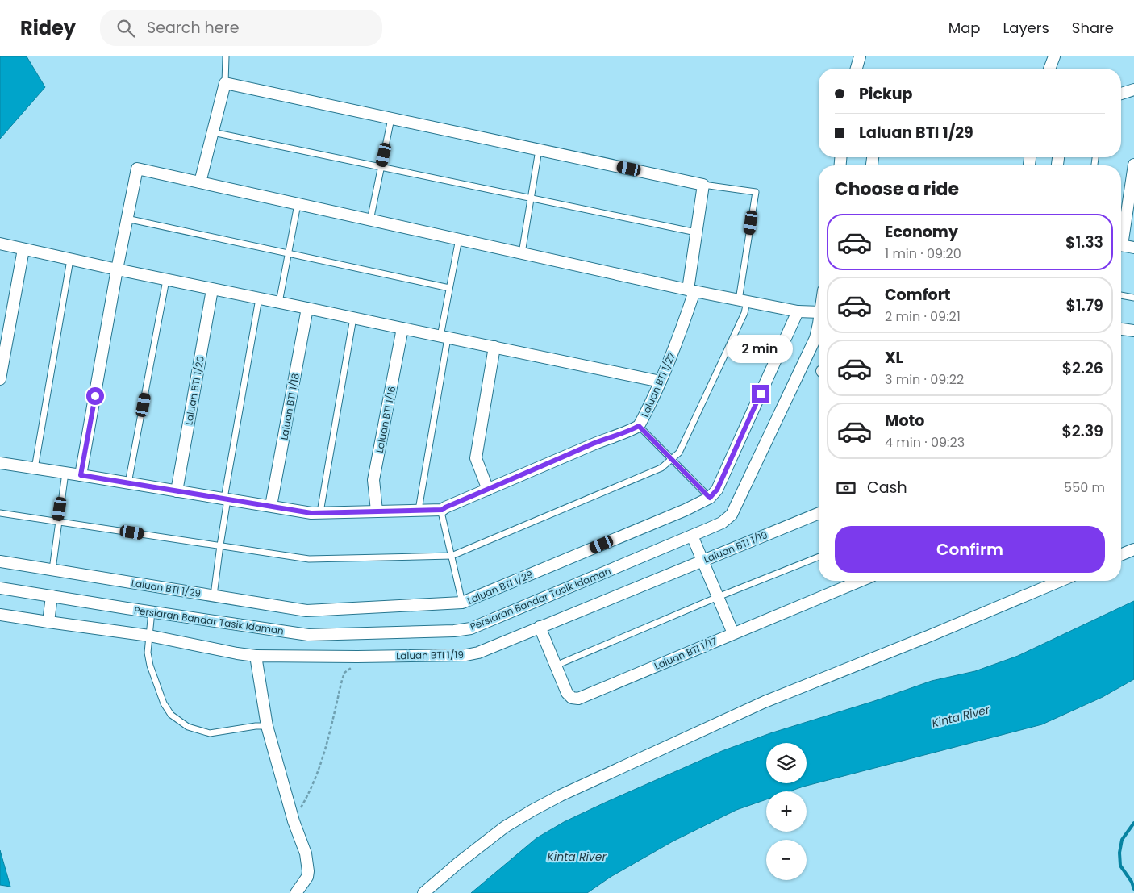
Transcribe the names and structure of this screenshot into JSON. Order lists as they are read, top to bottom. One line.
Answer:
{"streets":{"street":["Laluan BTI 1/27","Laluan BTI 1/20","Laluan BTI 1/18","Laluan BTI 1/16","Laluan BTI 1/19","Laluan BTI 1/29","Persiaran Bandar Tasik Idaman","Laluan BTI 1/17"]},"crossings":[["Laluan BTI 1/27","Laluan BTI 1/20"],["Laluan BTI 1/27","Laluan BTI 1/18"],["Laluan BTI 1/27","Laluan BTI 1/16"],["Laluan BTI 1/19","Laluan BTI 1/17"]],"water":["Kinta River"],"page":{"header":"Ridey","search":"Search here","nav":["Map","Layers","Share"],"banner":["Pickup","Laluan BTI 1/29"],"heading":"Choose a ride","list":[{"name":"Economy","note":"1 min · 09:20","value":"$1.33"},{"name":"Comfort","note":"2 min · 09:21","value":"$1.79"},{"name":"XL","note":"3 min · 09:22","value":"$2.26"},{"name":"Moto","note":"4 min · 09:23","value":"$2.39"}],"bubble":"2 min","pay":["Cash","550 m"],"buttons":"Confirm","map_buttons":["+","−"]}}
